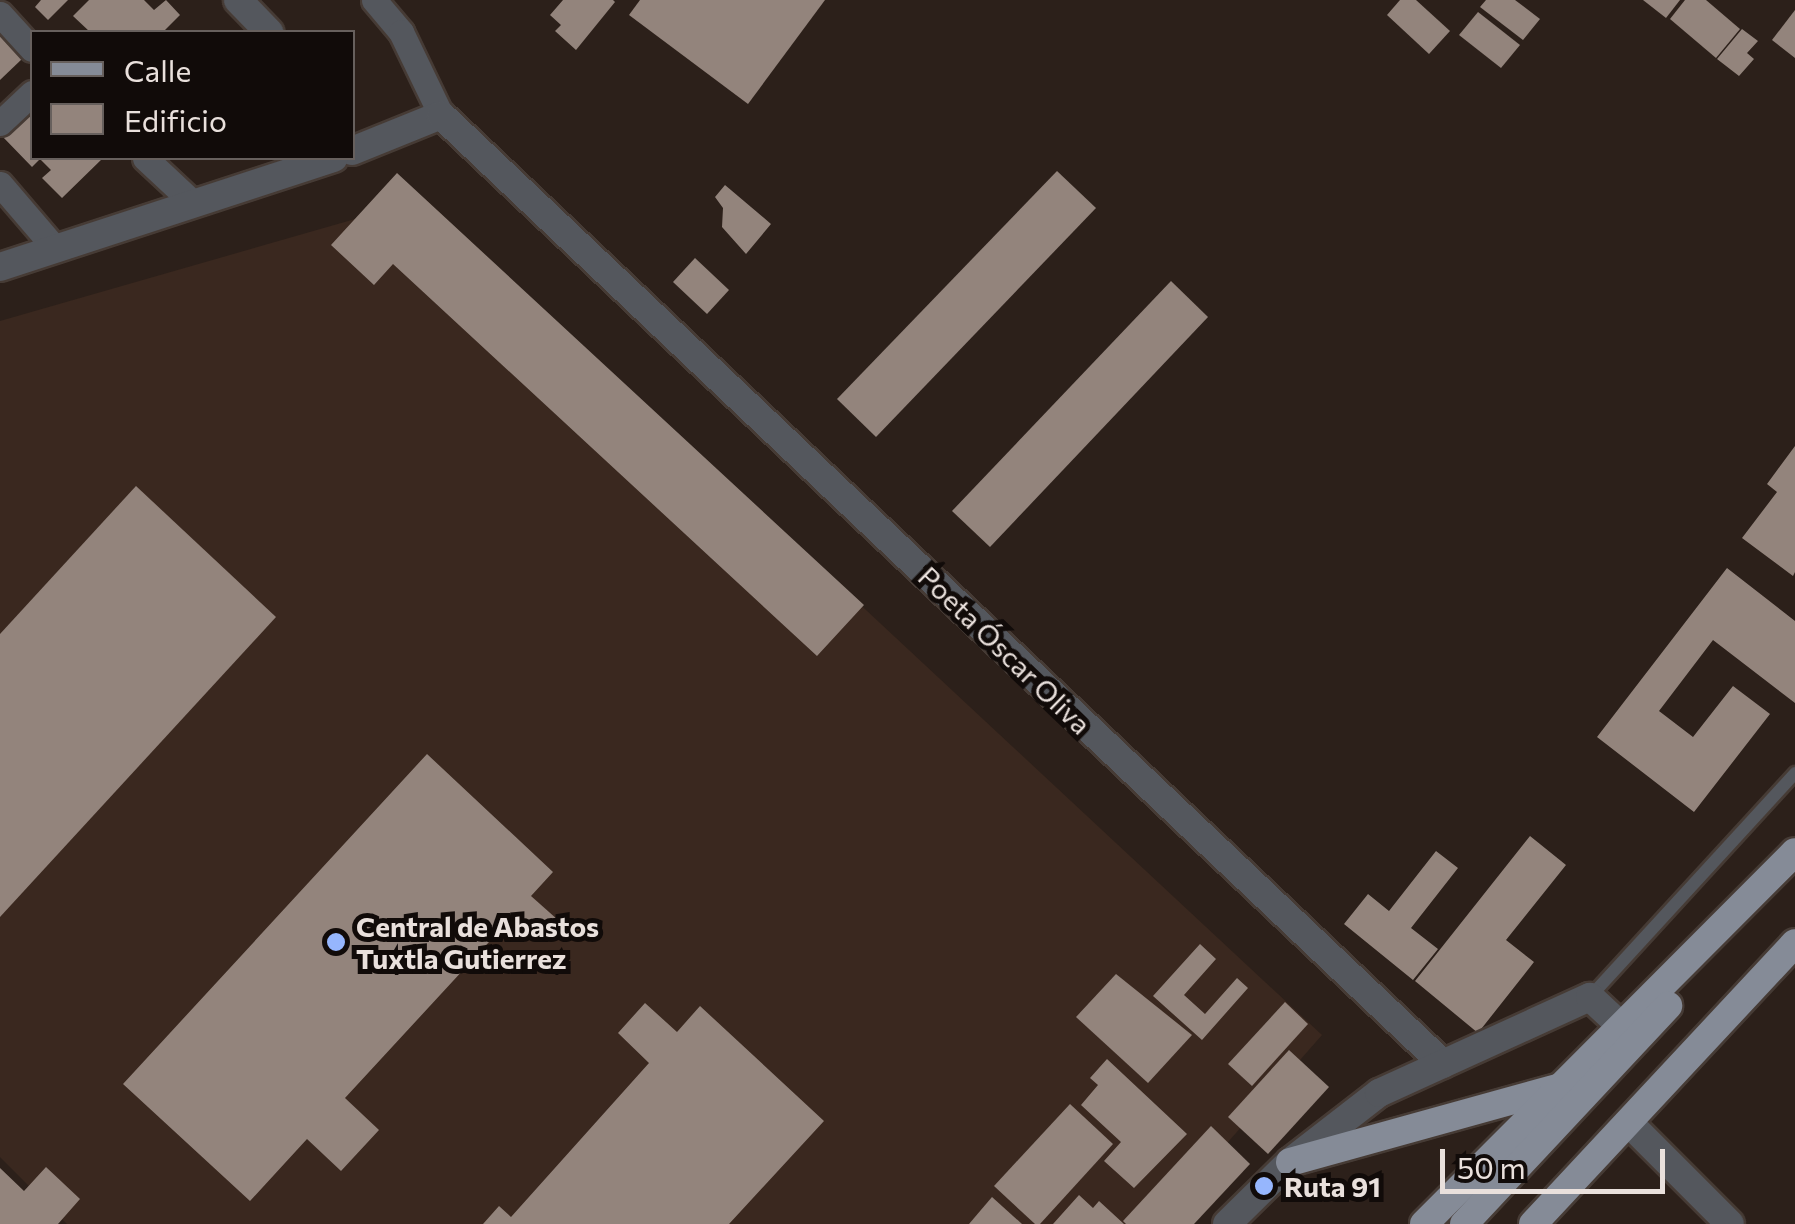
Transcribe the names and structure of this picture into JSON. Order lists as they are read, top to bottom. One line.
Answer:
{"streets":{"street":["Poeta Óscar Oliva"]},"places":["Central de Abastos Tuxtla Gutierrez","Ruta 91"],"legend":["Calle","Edificio"],"scale_bar":"50 m"}
